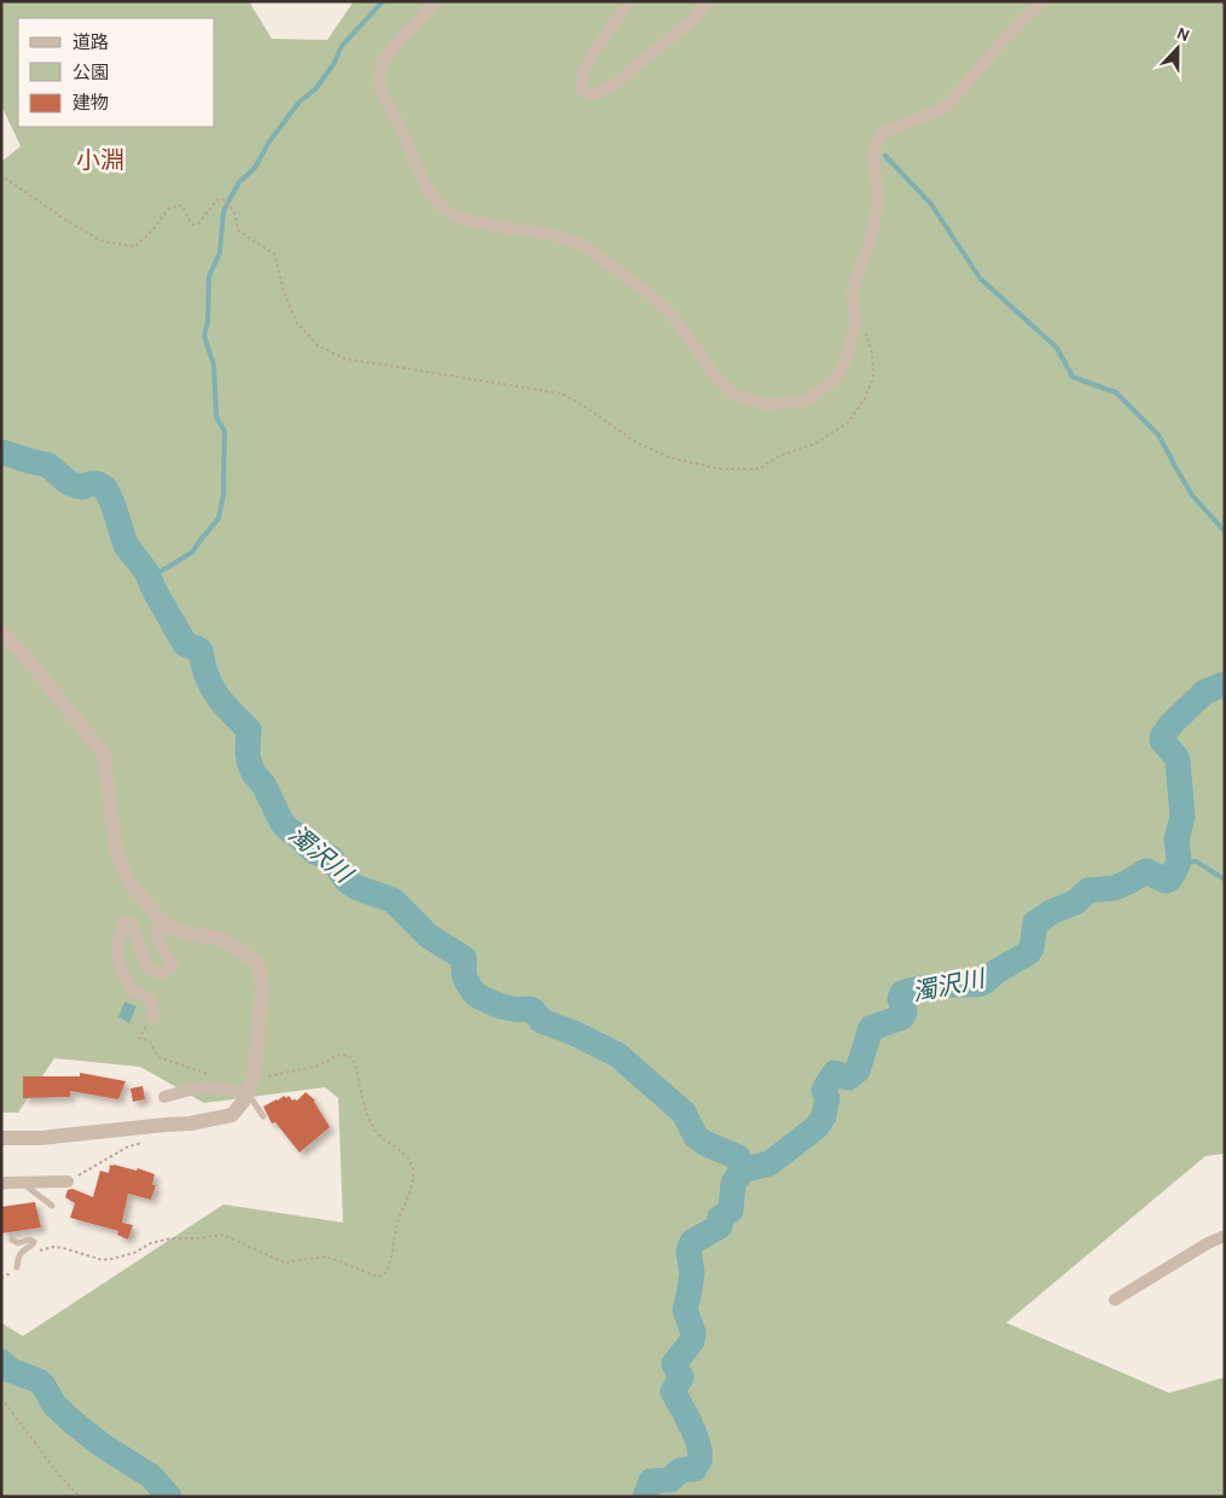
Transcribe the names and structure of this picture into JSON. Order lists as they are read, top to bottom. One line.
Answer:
{"districts":["小淵"],"water":["濁沢川"],"legend":["道路","公園","建物"],"north":"top"}
